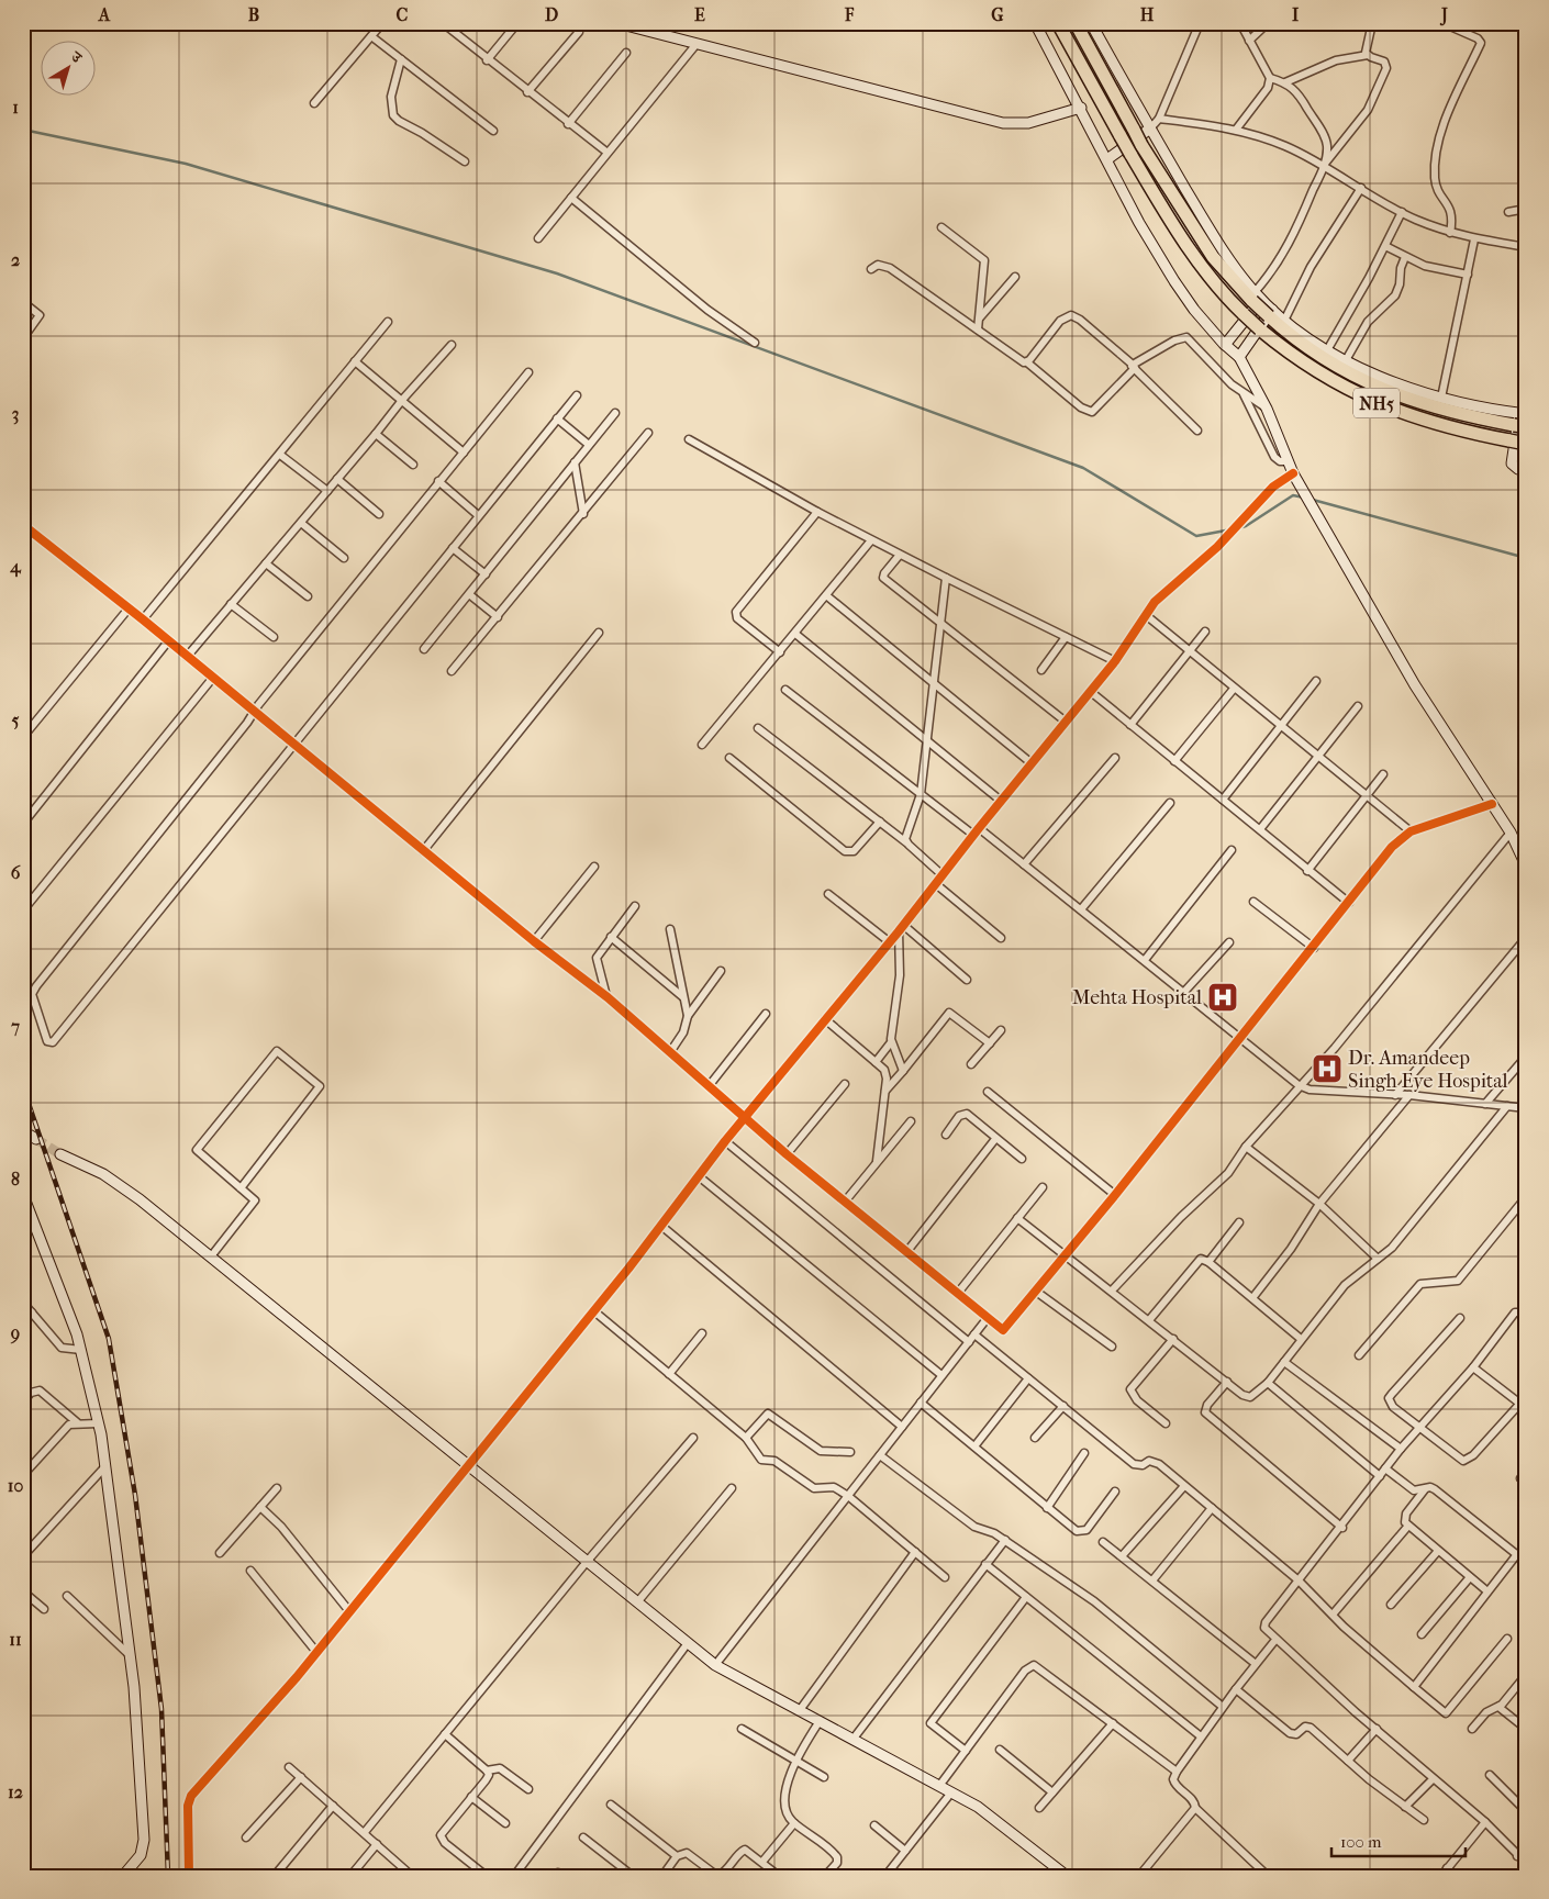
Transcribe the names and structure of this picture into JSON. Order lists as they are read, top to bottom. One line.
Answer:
{"streets":{"highway":["NH5"]},"places":{"hospital":["Mehta Hospital","Dr. Amandeep Singh Eye Hospital"]},"scale_bar":"100 m","north":"top right","grid":{"columns":["A","B","C","D","E","F","G","H","I","J"],"rows":["1","2","3","4","5","6","7","8","9","10","11","12"]}}
